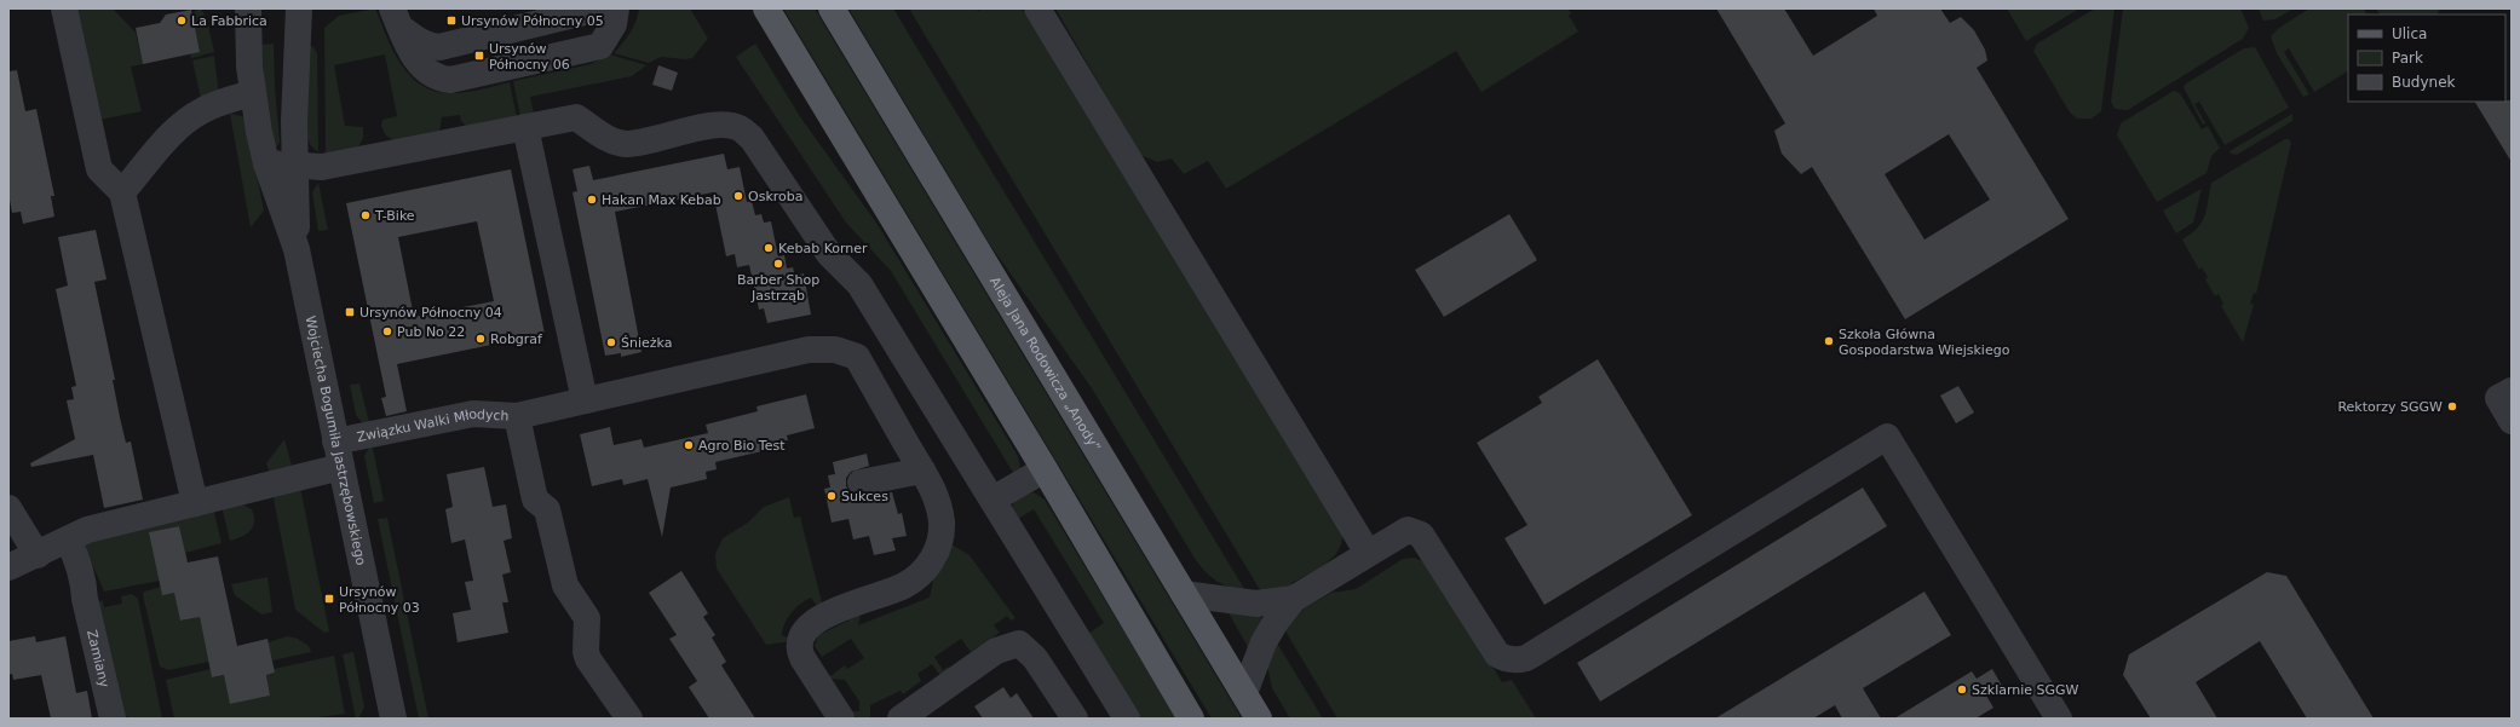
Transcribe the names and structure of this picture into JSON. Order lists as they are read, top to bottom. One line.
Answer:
{"streets":{"main road":["Aleja Jana Rodowicza „Anody”"],"street":["Związku Walki Młodych","Wojciecha Bogumiła Jastrzębowskiego","Zamiany"]},"crossings":[["Związku Walki Młodych","Wojciecha Bogumiła Jastrzębowskiego"]],"places":{"other":["La Fabbrica","Oskroba","Hakan Max Kebab","T-Bike","Kebab Korner","Barber Shop Jastrząb","Pub No 22","Robgraf","Szkoła Główna Gospodarstwa Wiejskiego","Śnieżka","Rektorzy SGGW","Agro Bio Test","Sukces","Szklarnie SGGW"],"transit":["Ursynów Północny 05","Ursynów Północny 06","Ursynów Północny 04","Ursynów Północny 03"]},"legend":["Ulica","Park","Budynek"]}
